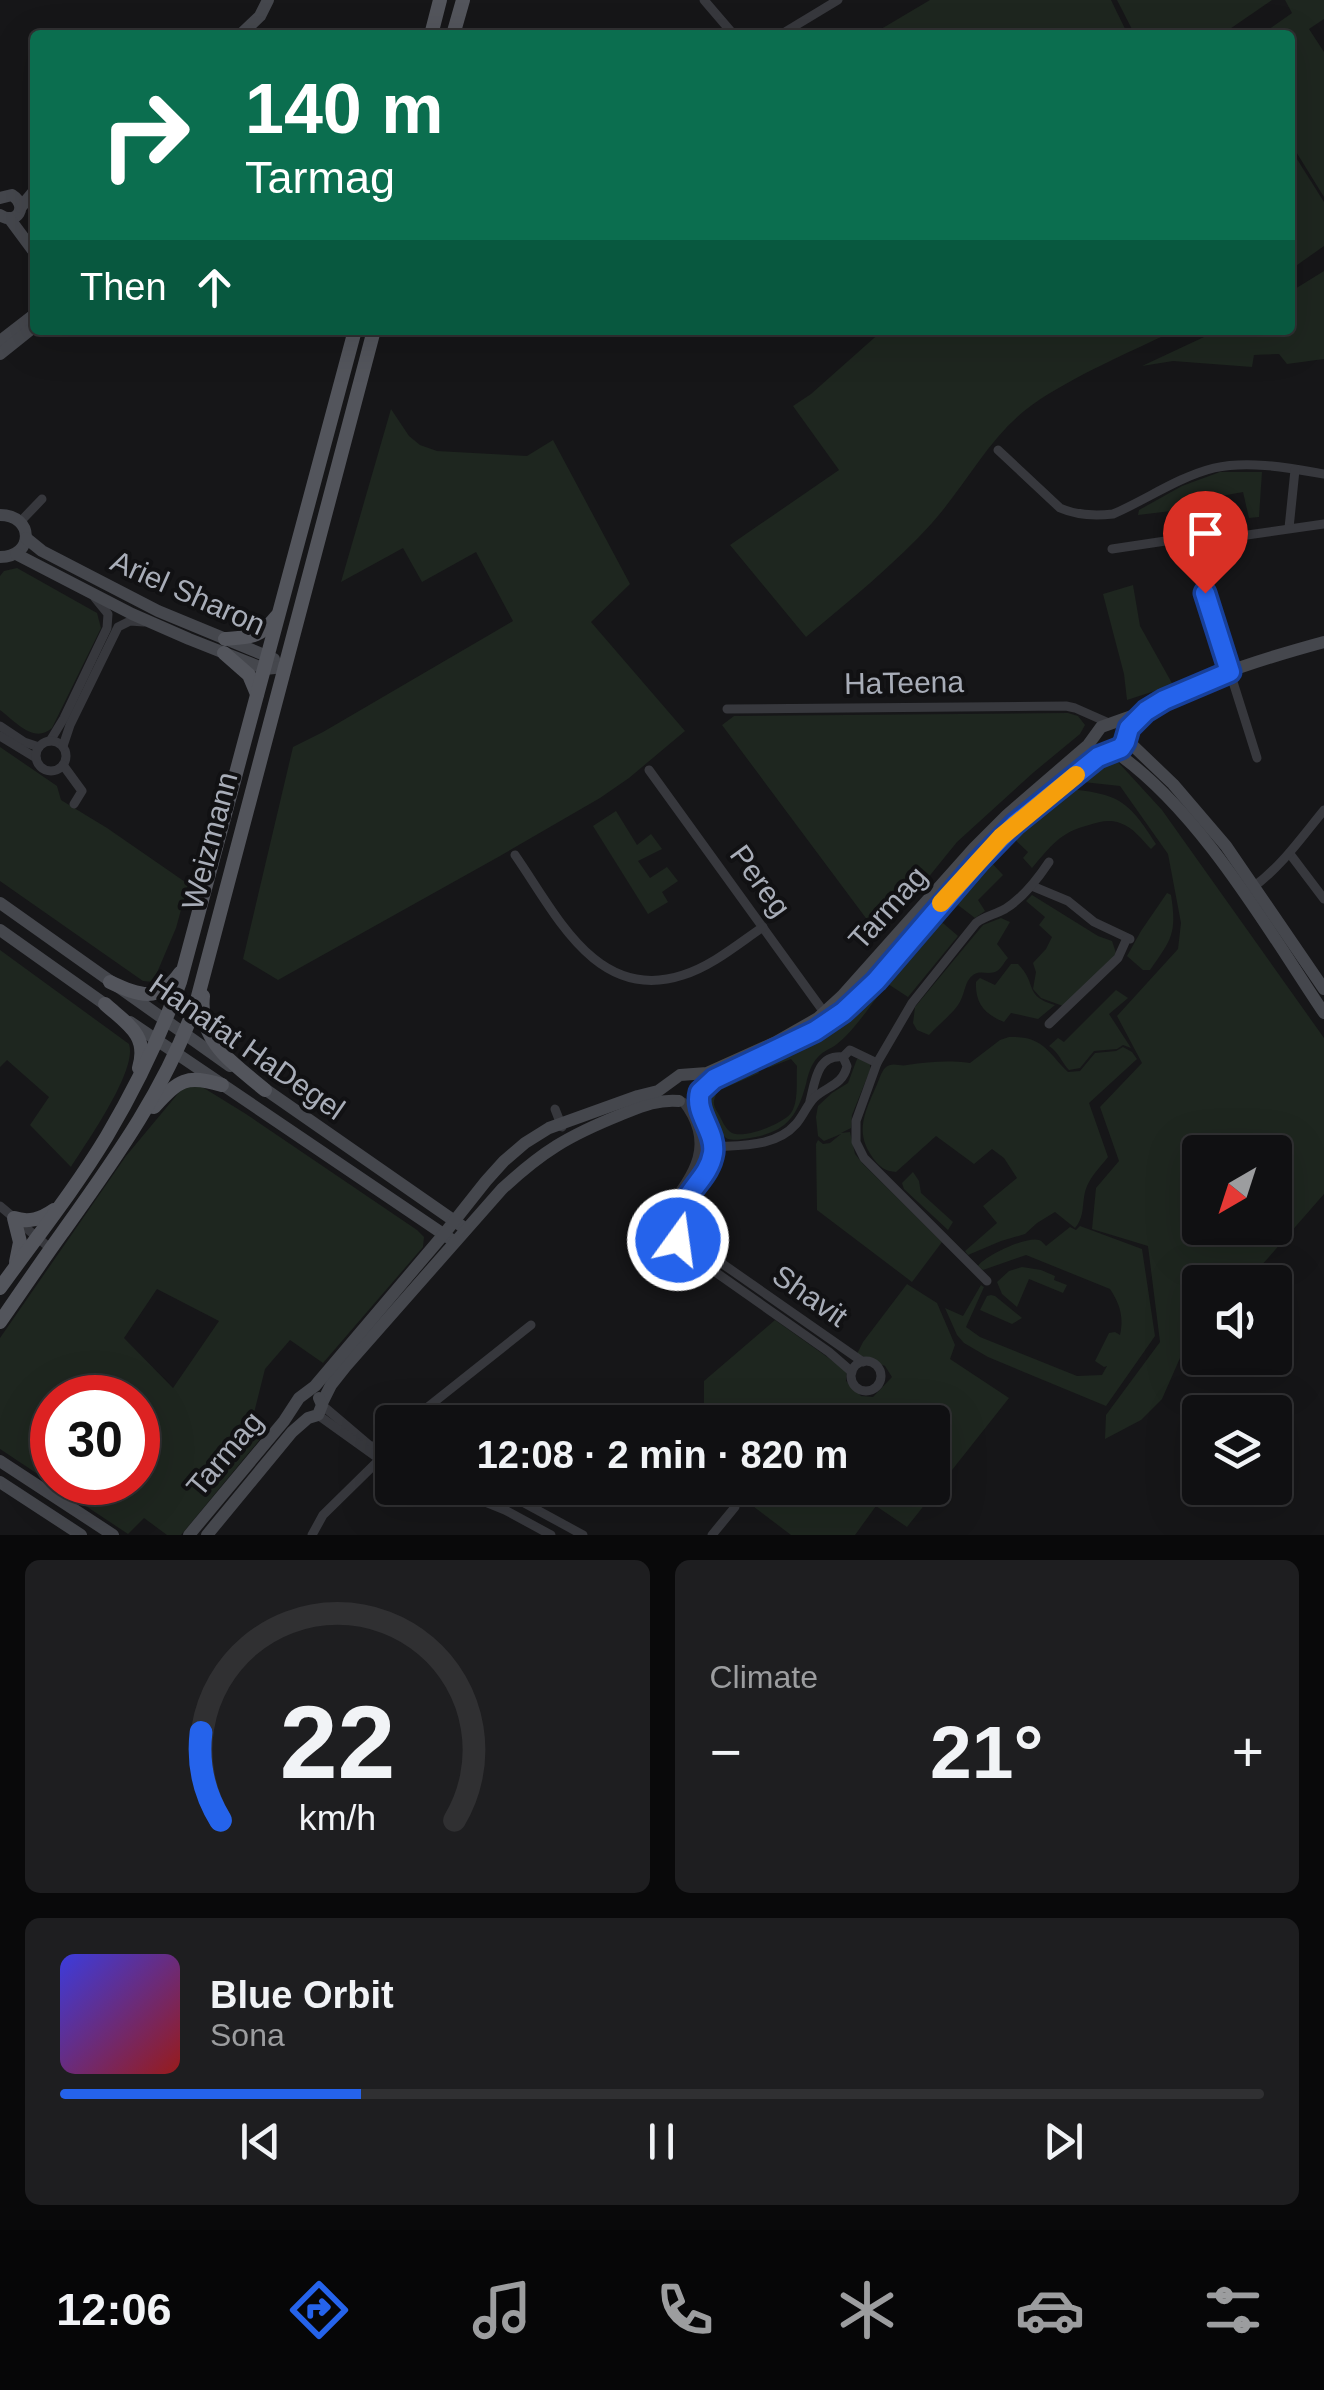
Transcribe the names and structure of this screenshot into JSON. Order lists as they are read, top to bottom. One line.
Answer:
{"streets":{"main road":["Weizmann"],"street":["Ariel Sharon","HaTeena","Pereg","Tarmag","Hanafat HaDegel","Shavit"]},"crossings":[["Ariel Sharon","Weizmann"],["HaTeena","Tarmag"],["Weizmann","Hanafat HaDegel"],["Pereg","Tarmag"],["Tarmag","Hanafat HaDegel"]],"north":"bottom left","page":{"turn":["140 m","Tarmag"],"then":"Then","limit":"30","trip":"12:08 · 2 min · 820 m","tile":"Climate","heat":["−","21°","+"],"song":["Blue Orbit","Sona"],"tabs":"12:06","gauge":["22","km/h"]}}
